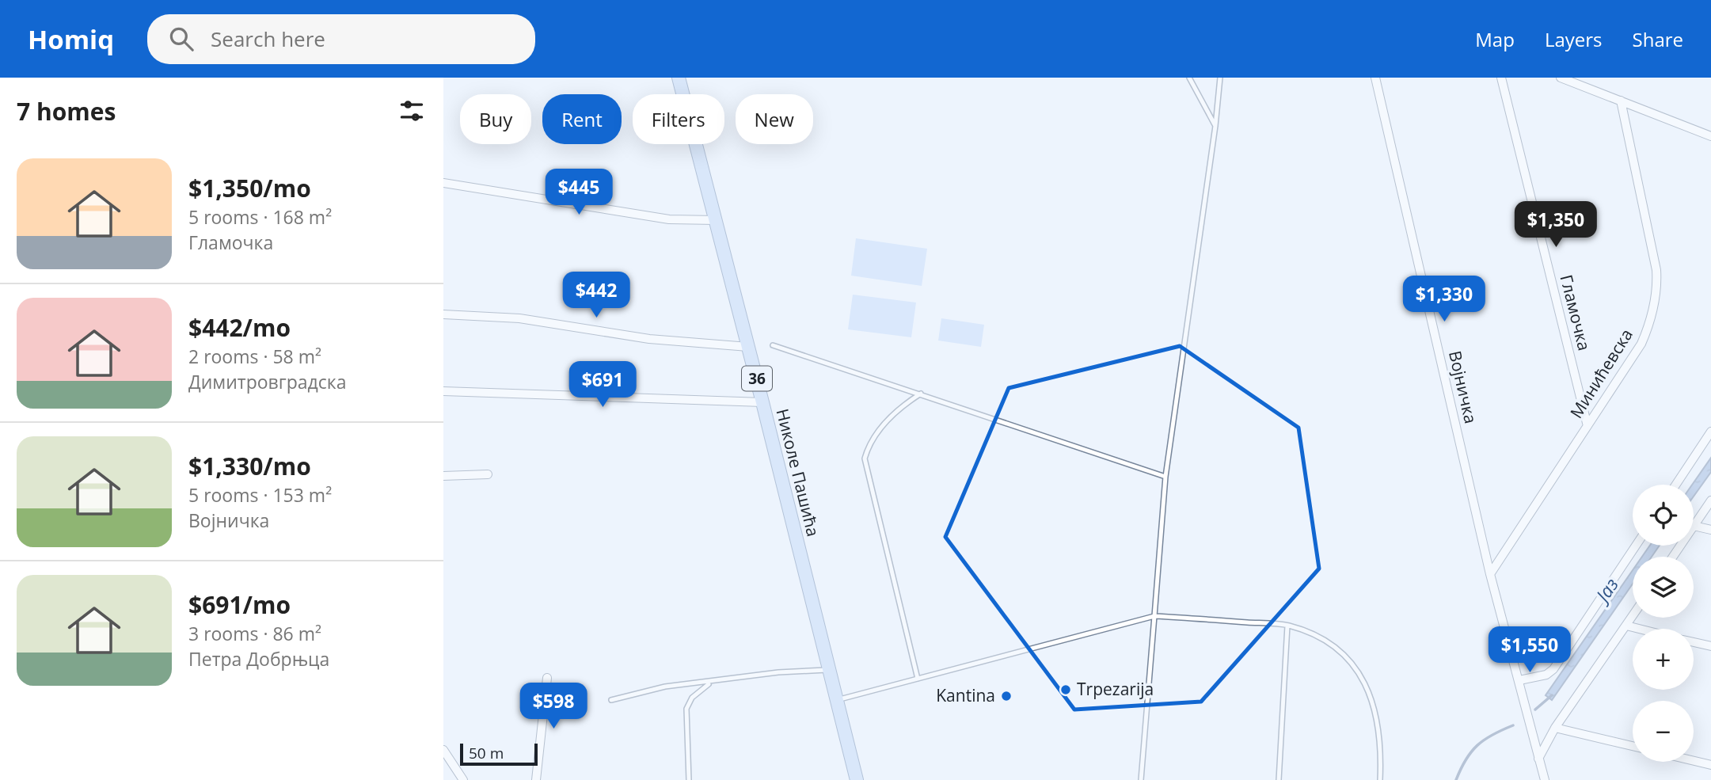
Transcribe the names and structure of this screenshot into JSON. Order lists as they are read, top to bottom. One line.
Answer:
{"streets":{"main road":["36","Николе Пашића"],"street":["Гламочка","Минићевска","Војничка"]},"crossings":[["Гламочка","Минићевска"],["Минићевска","Војничка"]],"water":["Јаз"],"places":["Trpezarija","Kantina"],"scale_bar":"50 m","page":{"header":"Homiq","search":"Search here","nav":["Map","Layers","Share"],"heading":"7 homes","chip":["Buy","Rent","Filters","New"],"list":[{"name":"$1,350/mo","note":"5 rooms · 168 m² · Гламочка"},{"name":"$442/mo","note":"2 rooms · 58 m² · Димитровградска"},{"name":"$1,330/mo","note":"5 rooms · 153 m² · Војничка"},{"name":"$691/mo","note":"3 rooms · 86 m² · Петра Добрњца"}],"price":["$445","$1,350","$442","$1,330","$691","$1,550","$598"],"map_buttons":["+","−"],"scale":"50 m"}}
